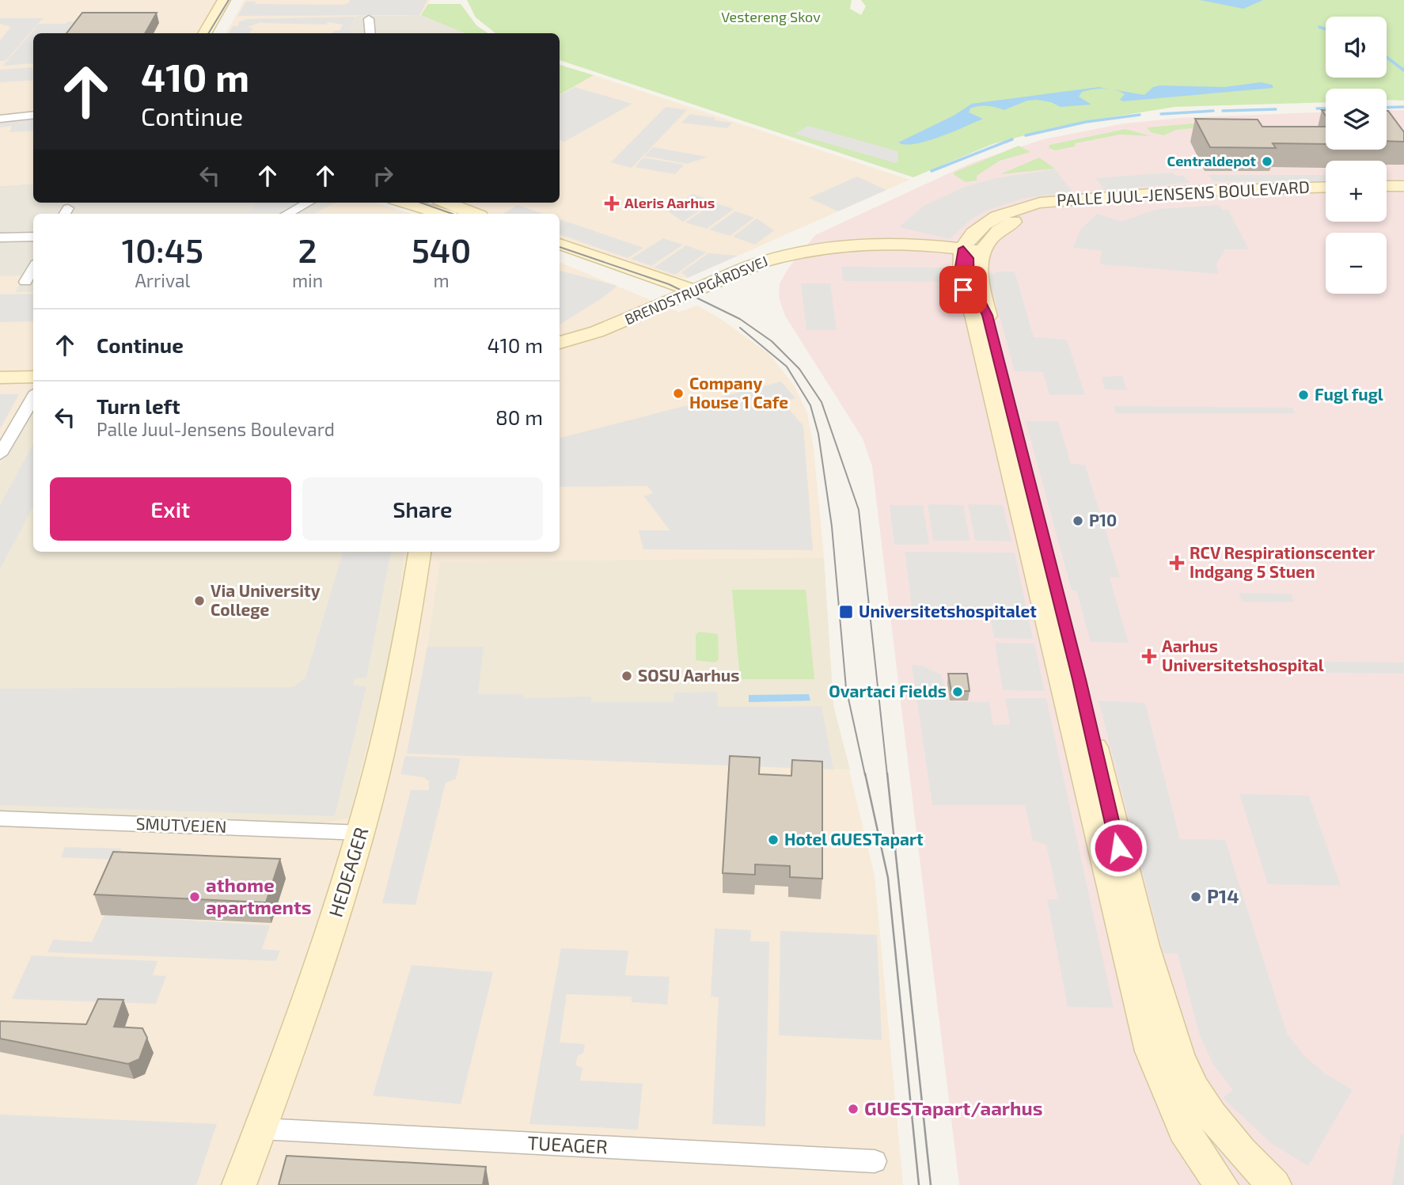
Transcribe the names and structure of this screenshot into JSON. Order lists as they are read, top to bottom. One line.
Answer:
{"streets":{"street":["PALLE JUUL-JENSENS BOULEVARD","BRENDSTRUPGÅRDSVEJ","SMUTVEJEN","HEDEAGER","TUEAGER"]},"crossings":[["PALLE JUUL-JENSENS BOULEVARD","BRENDSTRUPGÅRDSVEJ"],["SMUTVEJEN","HEDEAGER"],["HEDEAGER","TUEAGER"]],"parks":["Vestereng Skov"],"places":{"other":["Centraldepot","Company House 1 Cafe","Fugl fugl","P10","Via University College","SOSU Aarhus","Ovartaci Fields","Hotel GUESTapart","athome apartments","P14","GUESTapart/aarhus"],"health":["Aleris Aarhus","RCV Respirationscenter Indgang 5 Stuen","Aarhus Universitetshospital"],"transit":["Universitetshospitalet"]},"page":{"map_buttons":["+","−"],"turn":["410 m","Continue"],"eta":["10:45","Arrival","2","min","540","m"],"list":[{"name":"Continue","value":"410 m"},{"name":"Turn left","note":"Palle Juul-Jensens Boulevard","value":"80 m"}],"buttons":["Exit","Share"]}}
